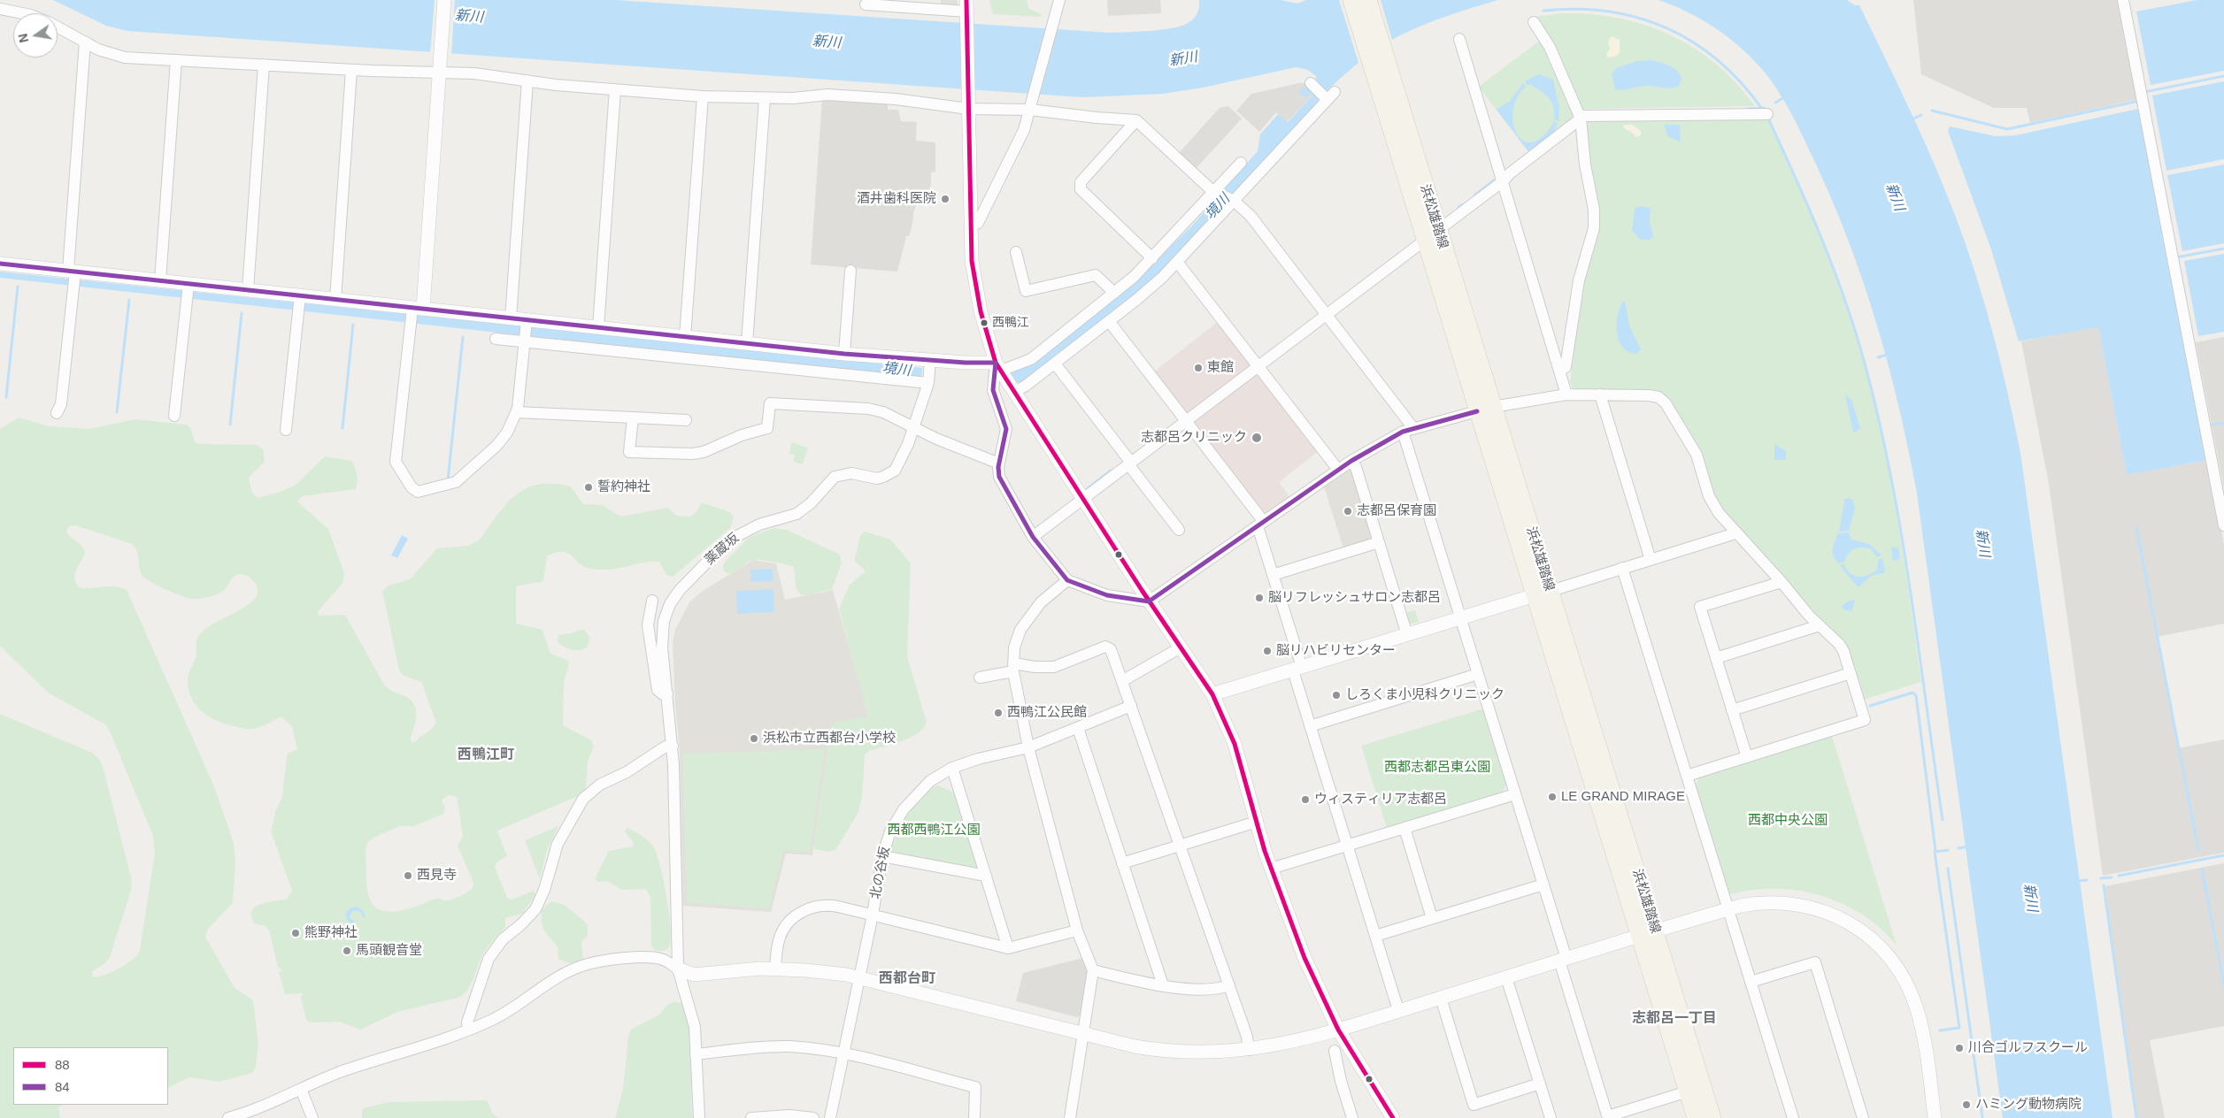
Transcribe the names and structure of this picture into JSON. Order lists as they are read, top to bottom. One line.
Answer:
{"streets":{"main road":["浜松雄踏線"],"street":["薬蔵坂","北の谷坂"]},"districts":["西鴨江町","西都台町","志都呂一丁目"],"water":["新川","境川"],"parks":["西都志都呂東公園","西都中央公園","西都西鴨江公園"],"places":["酒井歯科医院","西鴨江","東館","志都呂クリニック","誓約神社","志都呂保育園","脳リフレッシュサロン志都呂","脳リハビリセンター","しろくま小児科クリニック","西鴨江公民館","浜松市立西都台小学校","LE GRAND MIRAGE","ウィスティリア志都呂","西見寺","熊野神社","馬頭観音堂","川合ゴルフスクール","ハミング動物病院"],"lines":["transit line 88","transit line 84"],"legend":["88","84"],"north":"left"}
